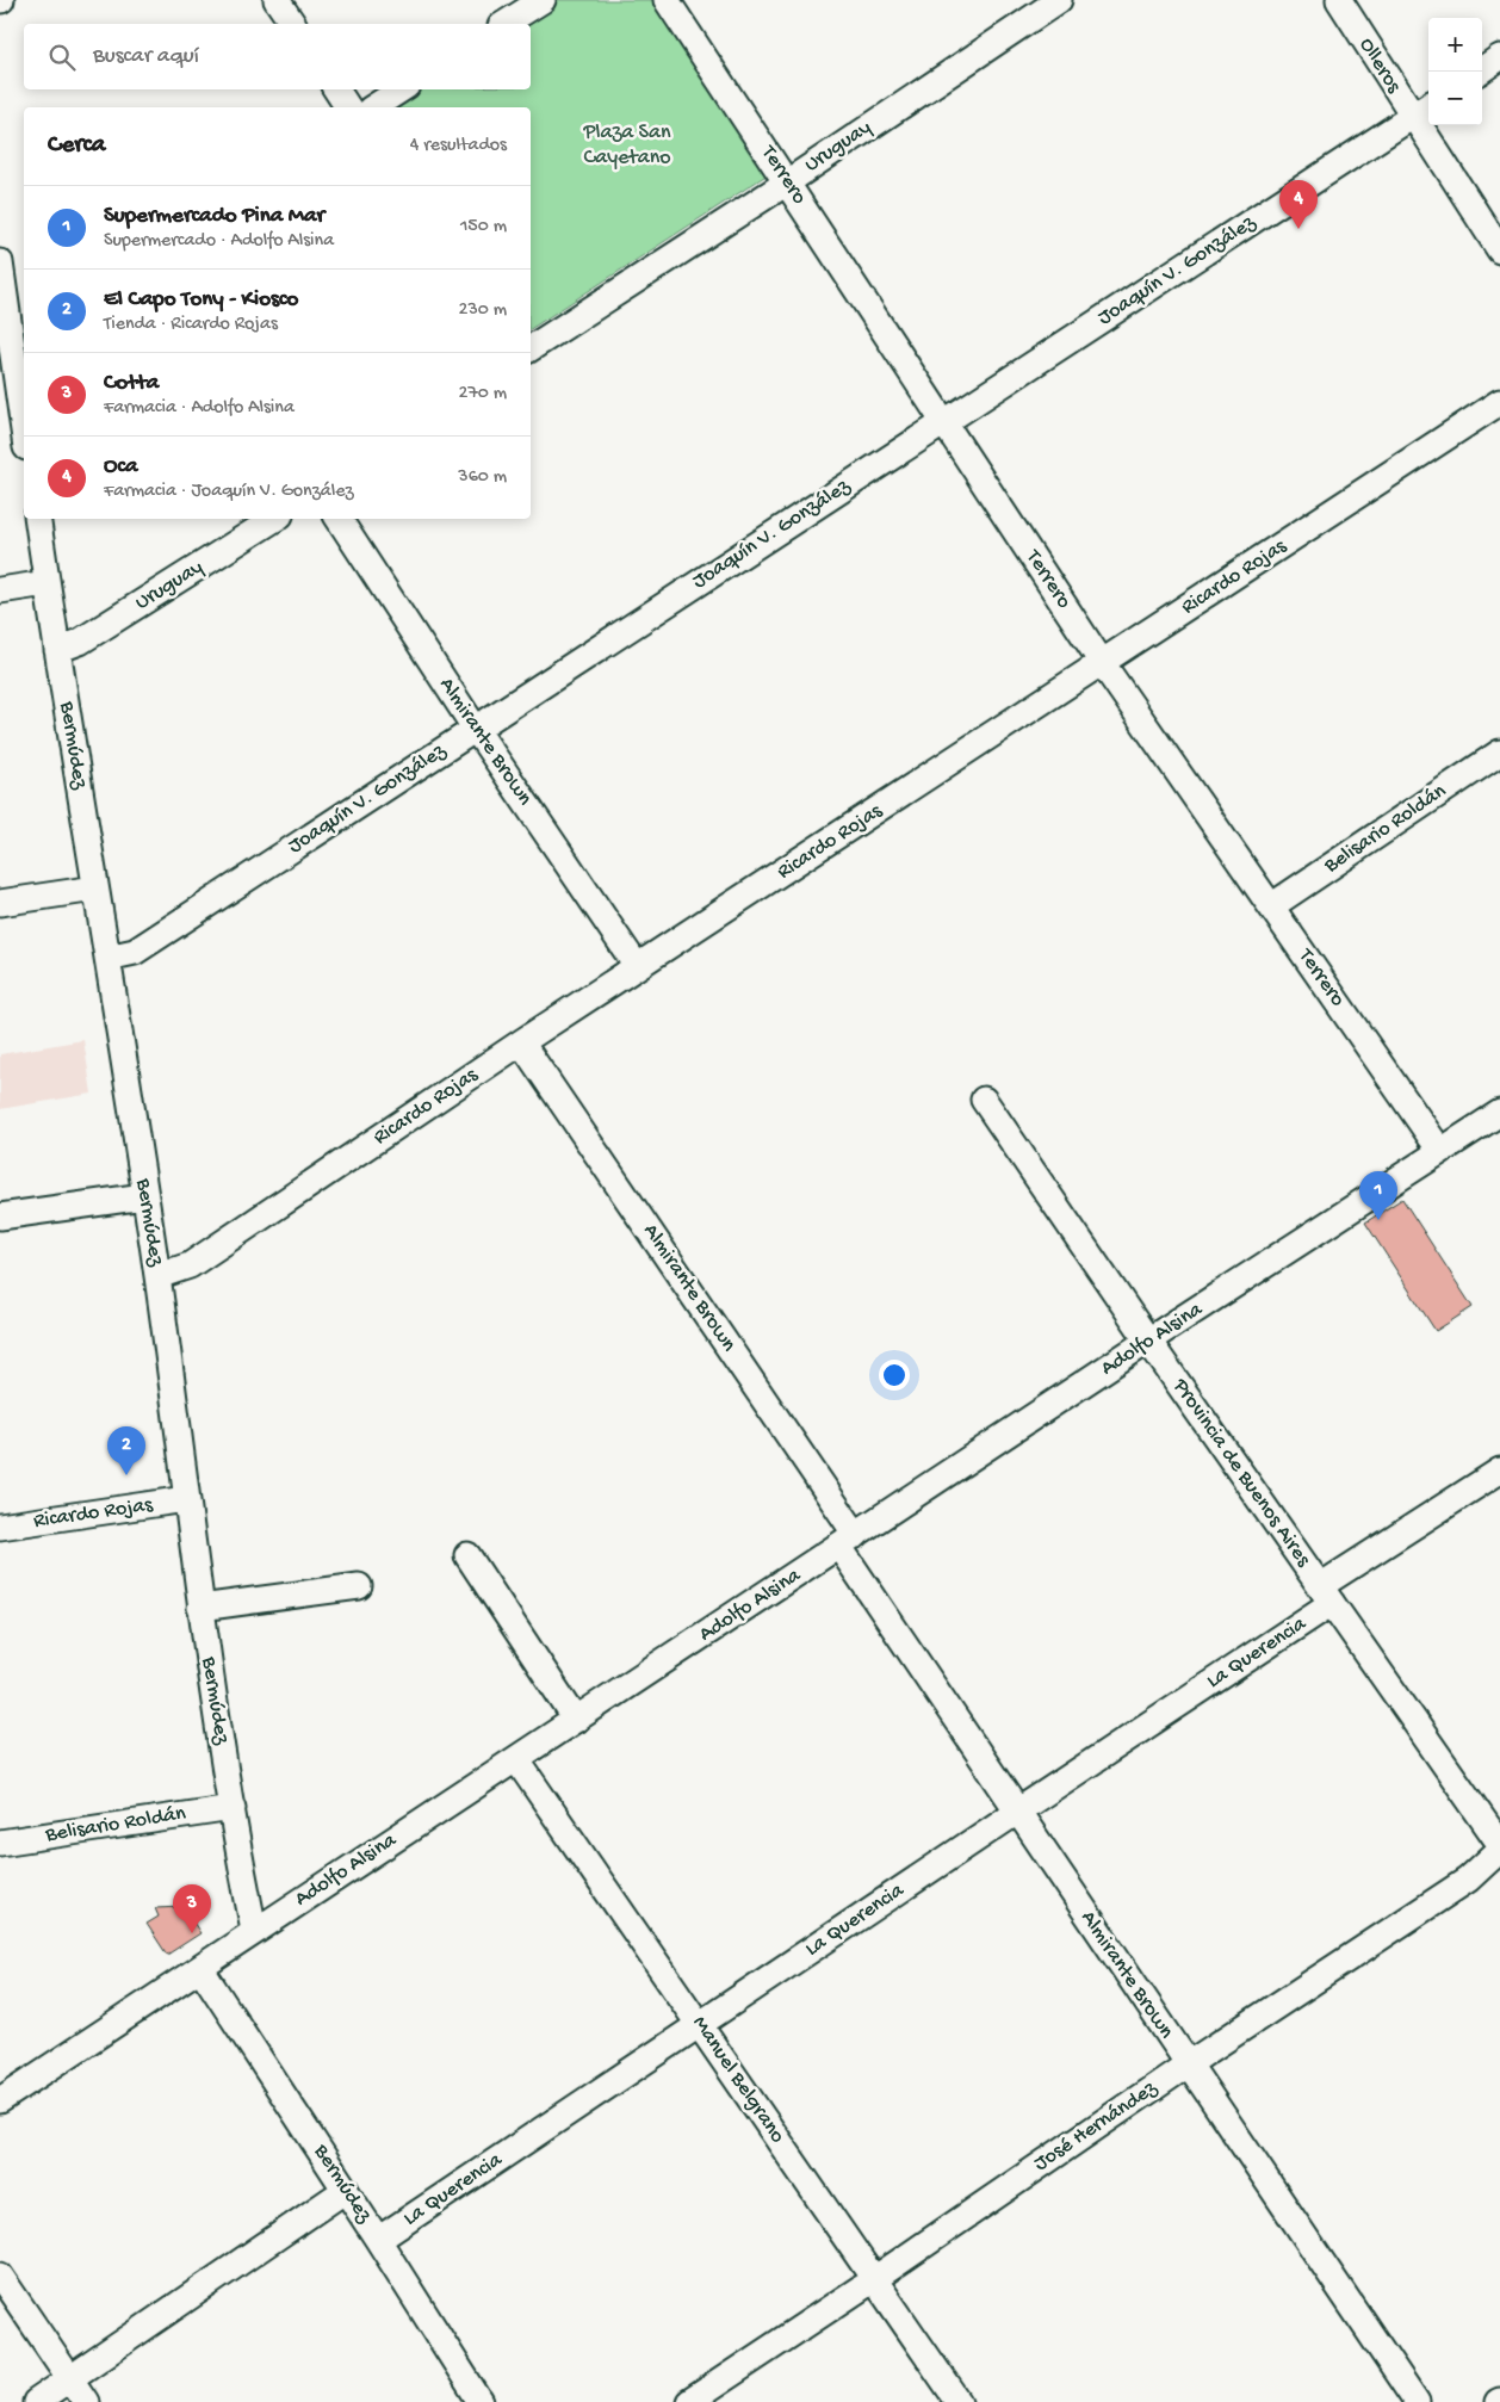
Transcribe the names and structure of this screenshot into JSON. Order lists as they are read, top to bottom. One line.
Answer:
{"streets":{"street":["Olleros","Uruguay","Terrero","Joaquín V. González","Ricardo Rojas","Almirante Brown","Bermúdez","Belisario Roldán","Adolfo Alsina","Provincia de Buenos Aires","La Querencia","Manuel Belgrano","José Hernández"]},"crossings":[["Olleros","Joaquín V. González"],["Uruguay","Terrero"],["Uruguay","Bermúdez"],["Terrero","Joaquín V. González"],["Terrero","Ricardo Rojas"],["Terrero","Belisario Roldán"],["Terrero","Adolfo Alsina"],["Joaquín V. González","Almirante Brown"],["Joaquín V. González","Bermúdez"],["Ricardo Rojas","Almirante Brown"],["Ricardo Rojas","Bermúdez"],["Almirante Brown","Adolfo Alsina"],["Almirante Brown","La Querencia"],["Almirante Brown","José Hernández"],["Bermúdez","Belisario Roldán"],["Bermúdez","Adolfo Alsina"],["Bermúdez","La Querencia"],["Adolfo Alsina","Provincia de Buenos Aires"],["Adolfo Alsina","Manuel Belgrano"],["Provincia de Buenos Aires","La Querencia"],["La Querencia","Manuel Belgrano"],["Manuel Belgrano","José Hernández"]],"parks":["Plaza San Cayetano"],"page":{"map_buttons":["+","−"],"search":"Buscar aquí","heading":["Cerca","4 resultados"],"pins":["4","1","2","3"],"list":[{"mark":"1","name":"Supermercado Pina Mar","note":"Supermercado · Adolfo Alsina","value":"150 m"},{"mark":"2","name":"El Capo Tony - Kiosco","note":"Tienda · Ricardo Rojas","value":"230 m"},{"mark":"3","name":"Cotta","note":"Farmacia · Adolfo Alsina","value":"270 m"},{"mark":"4","name":"Oca","note":"Farmacia · Joaquín V. González","value":"360 m"}]}}
